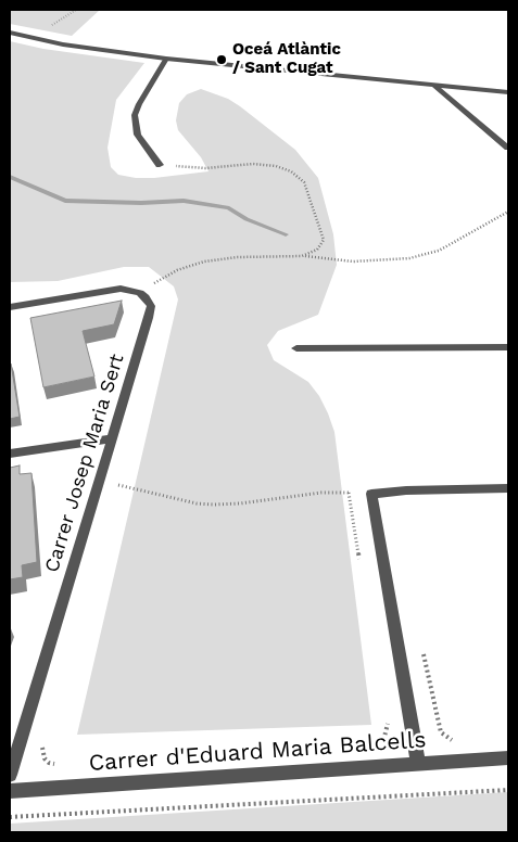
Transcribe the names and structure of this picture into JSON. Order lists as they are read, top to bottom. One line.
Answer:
{"streets":{"street":["Carrer Josep Maria Sert","Carrer d'Eduard Maria Balcells"]},"places":["Oceá Atlàntic / Sant Cugat"]}
